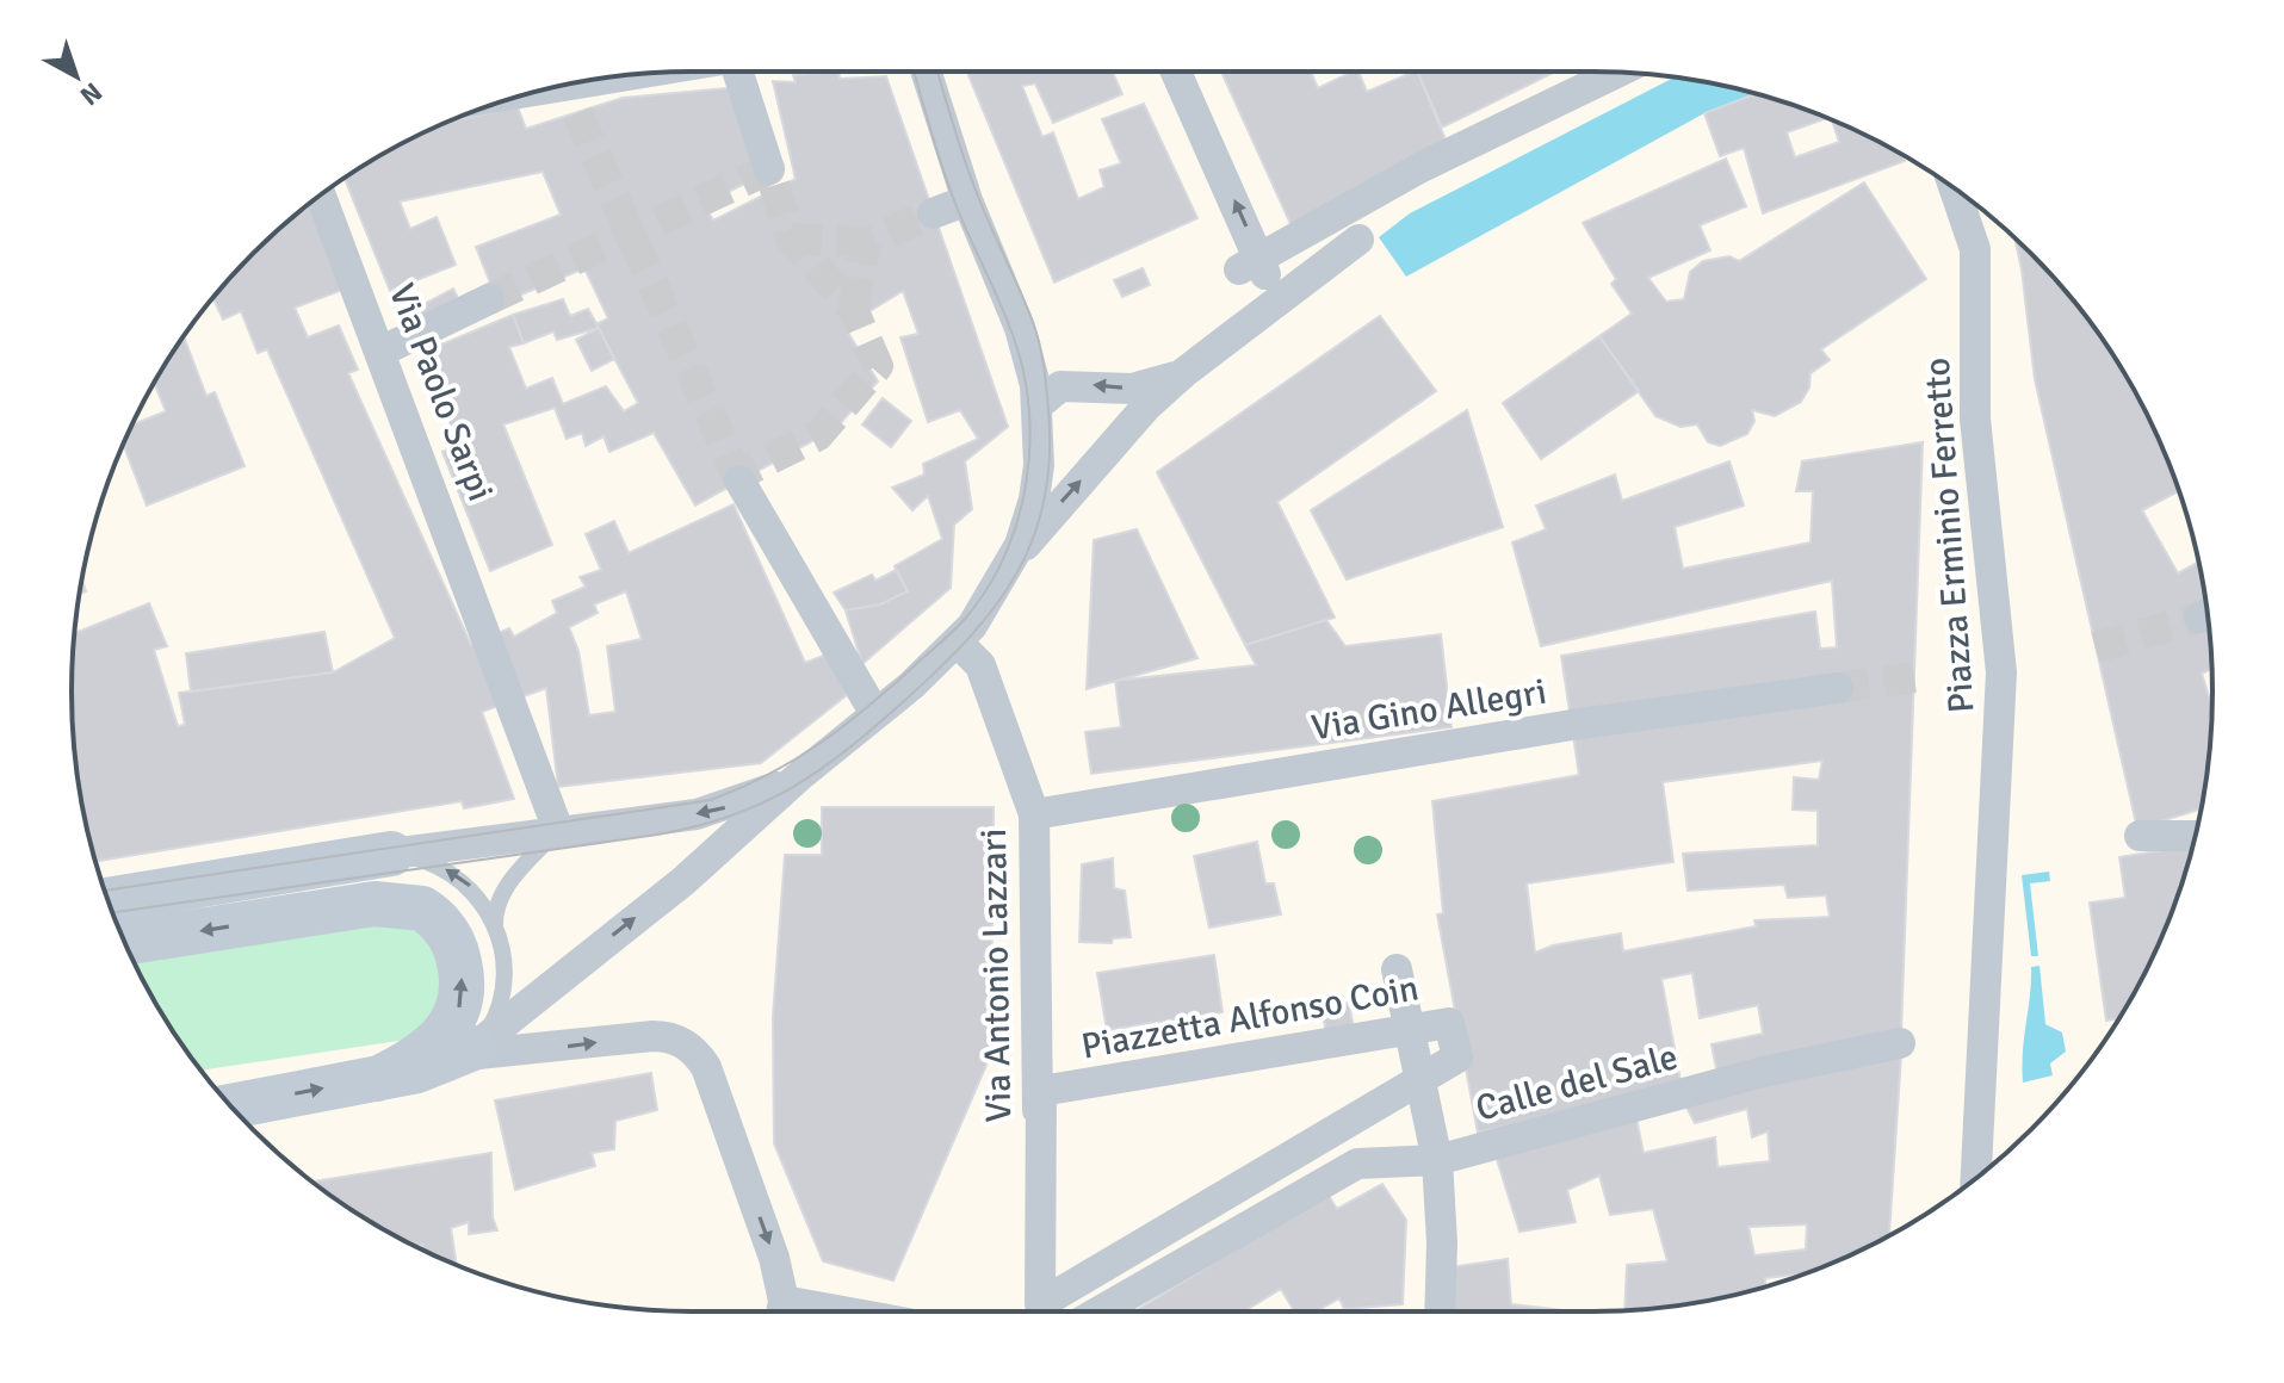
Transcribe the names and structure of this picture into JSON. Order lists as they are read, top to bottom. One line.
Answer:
{"streets":{"street":["Via Paolo Sarpi","Piazza Erminio Ferretto","Via Gino Allegri","Via Antonio Lazzari","Piazzetta Alfonso Coin","Calle del Sale"]},"crossings":[["Via Gino Allegri","Via Antonio Lazzari"]],"north":"bottom right"}
